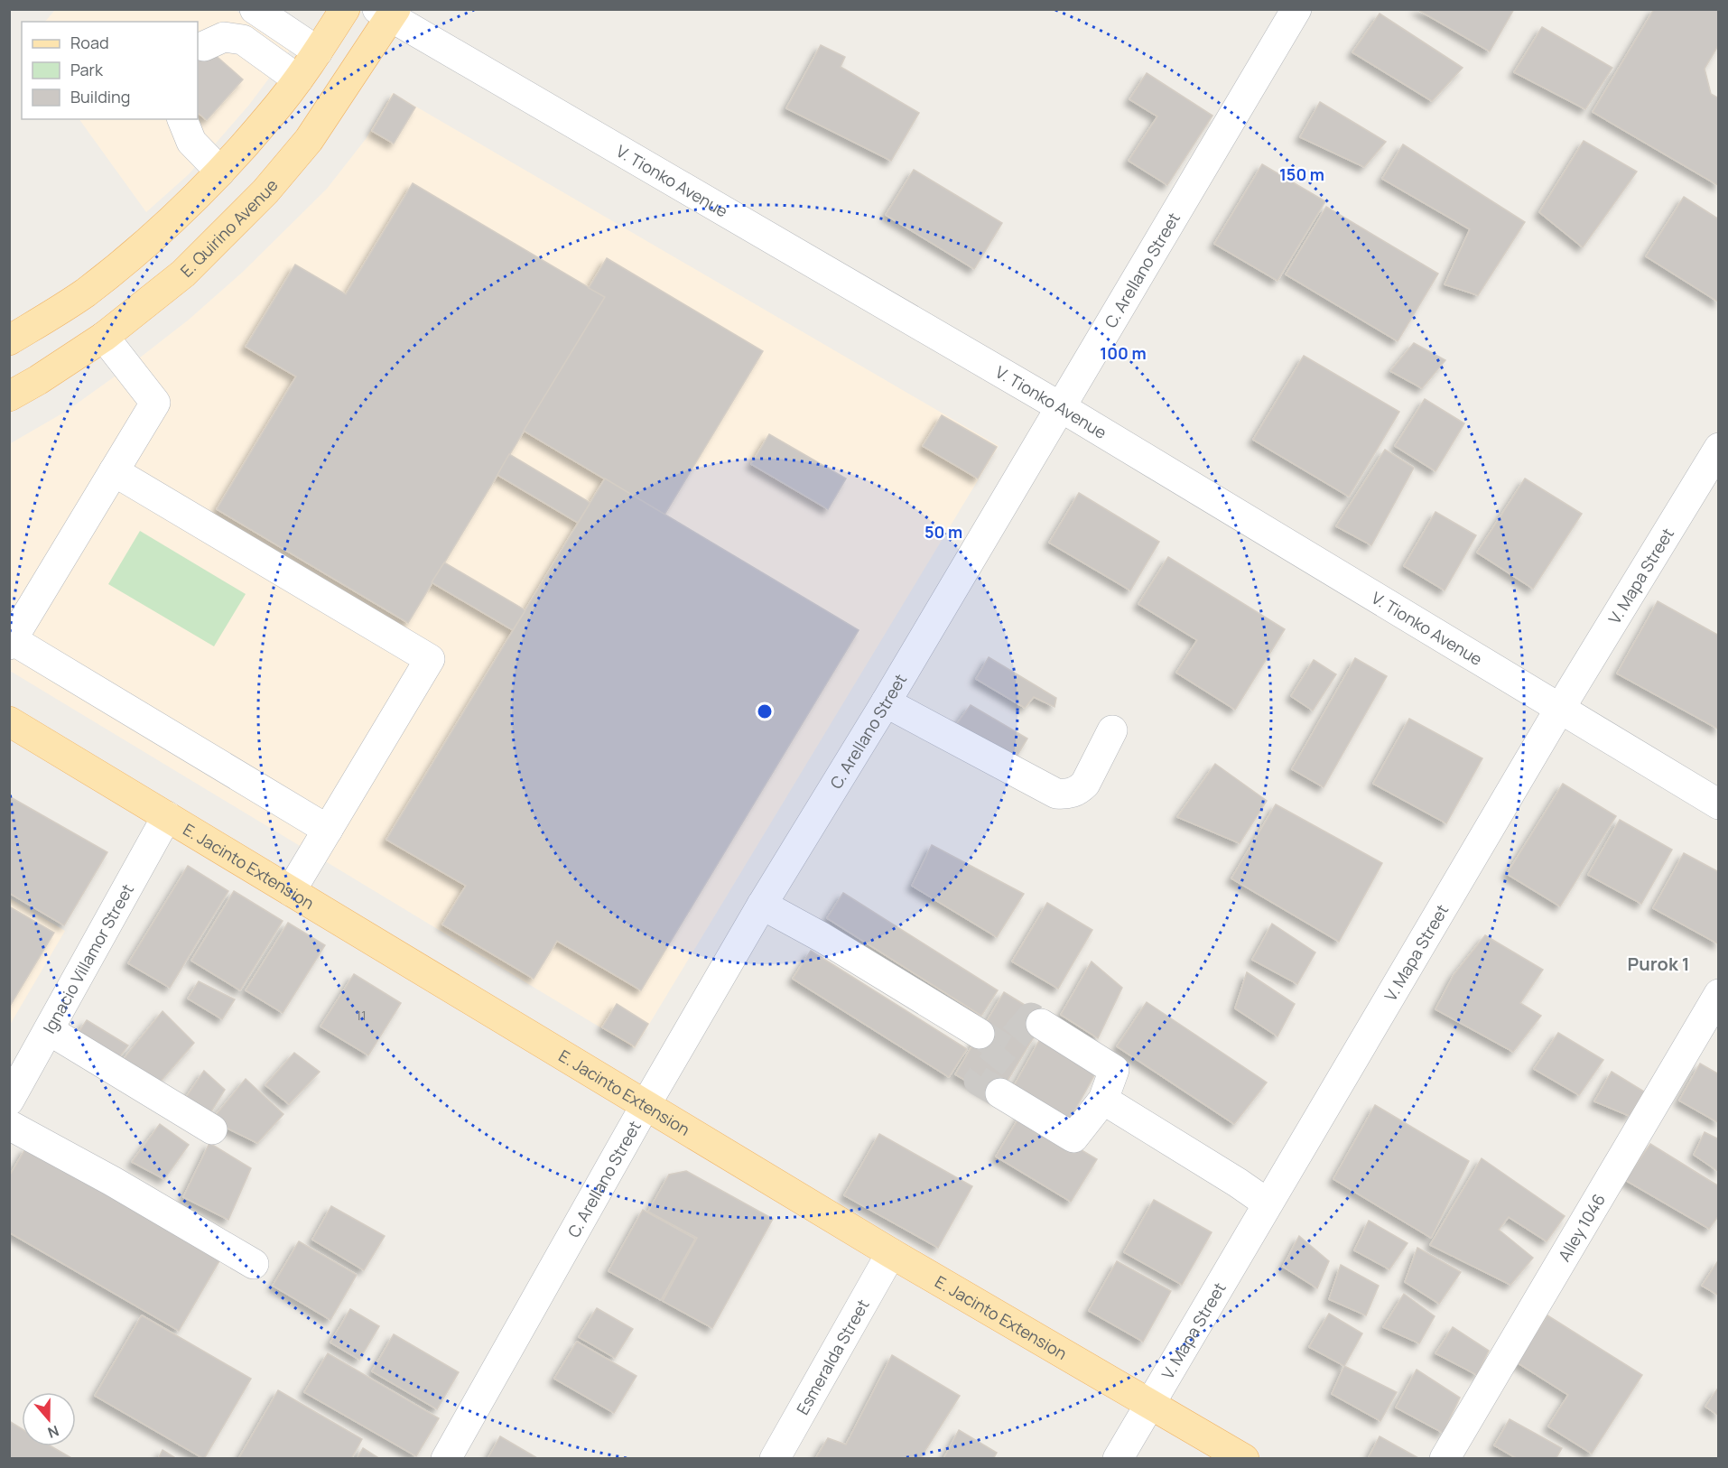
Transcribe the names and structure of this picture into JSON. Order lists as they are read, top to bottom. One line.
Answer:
{"streets":{"main road":["E. Quirino Avenue","E. Jacinto Extension"],"street":["V. Tionko Avenue","C. Arellano Street","V. Mapa Street","Ignacio Villamor Street","Alley 1046","Esmeralda Street"]},"crossings":[["V. Tionko Avenue","E. Quirino Avenue"],["V. Tionko Avenue","C. Arellano Street"],["V. Tionko Avenue","V. Mapa Street"],["C. Arellano Street","E. Jacinto Extension"],["V. Mapa Street","E. Jacinto Extension"],["E. Jacinto Extension","Ignacio Villamor Street"],["E. Jacinto Extension","Esmeralda Street"]],"districts":["Purok 1"],"house_numbers":["11"],"legend":["Road","Park","Building"],"north":"bottom","rings":["150 m","100 m","50 m"]}
